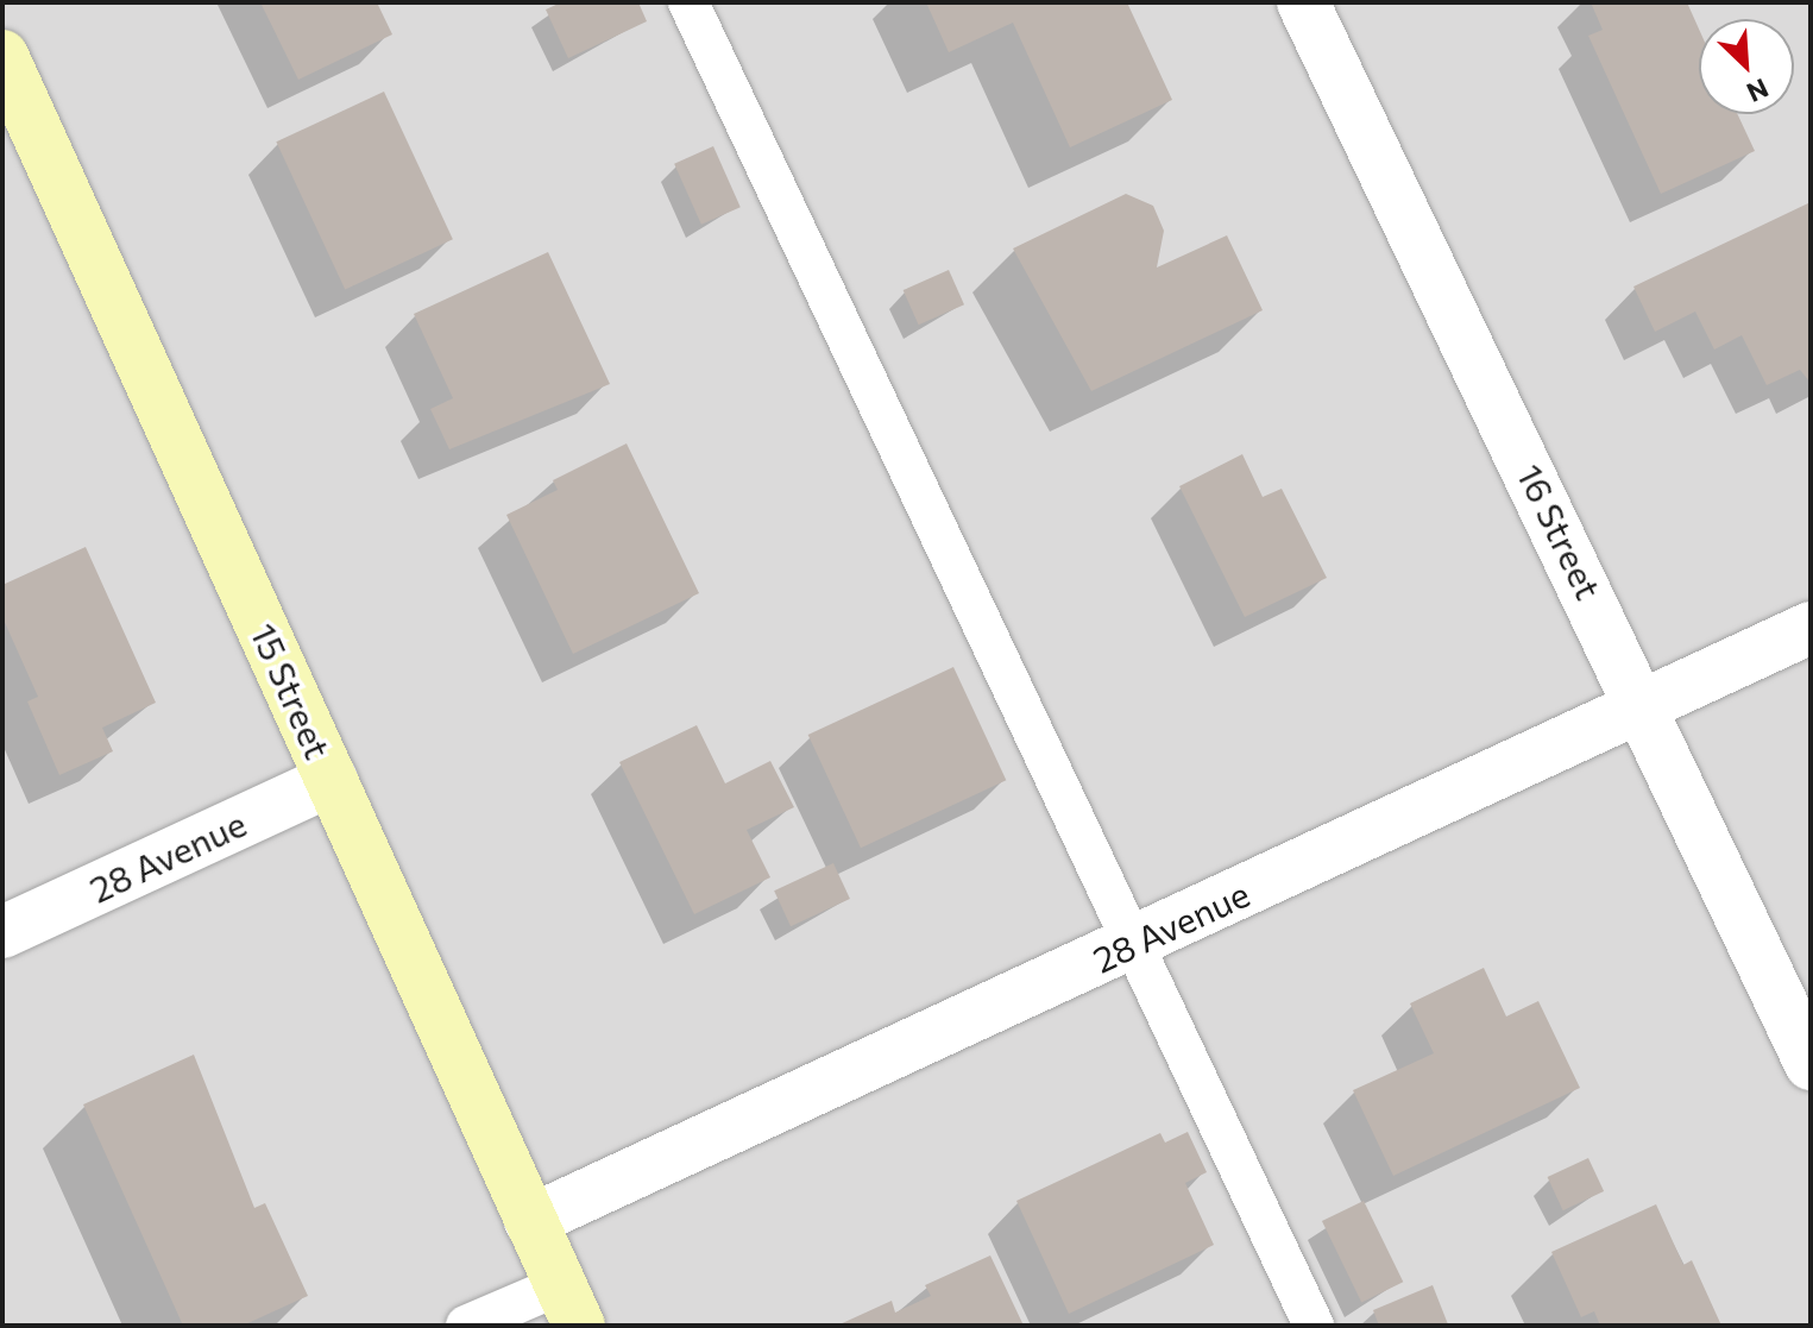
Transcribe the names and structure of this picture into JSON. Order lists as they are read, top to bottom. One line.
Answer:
{"streets":{"street":["16 Street","15 Street","28 Avenue"]},"crossings":[["16 Street","28 Avenue"],["15 Street","28 Avenue"]],"north":"bottom right"}
